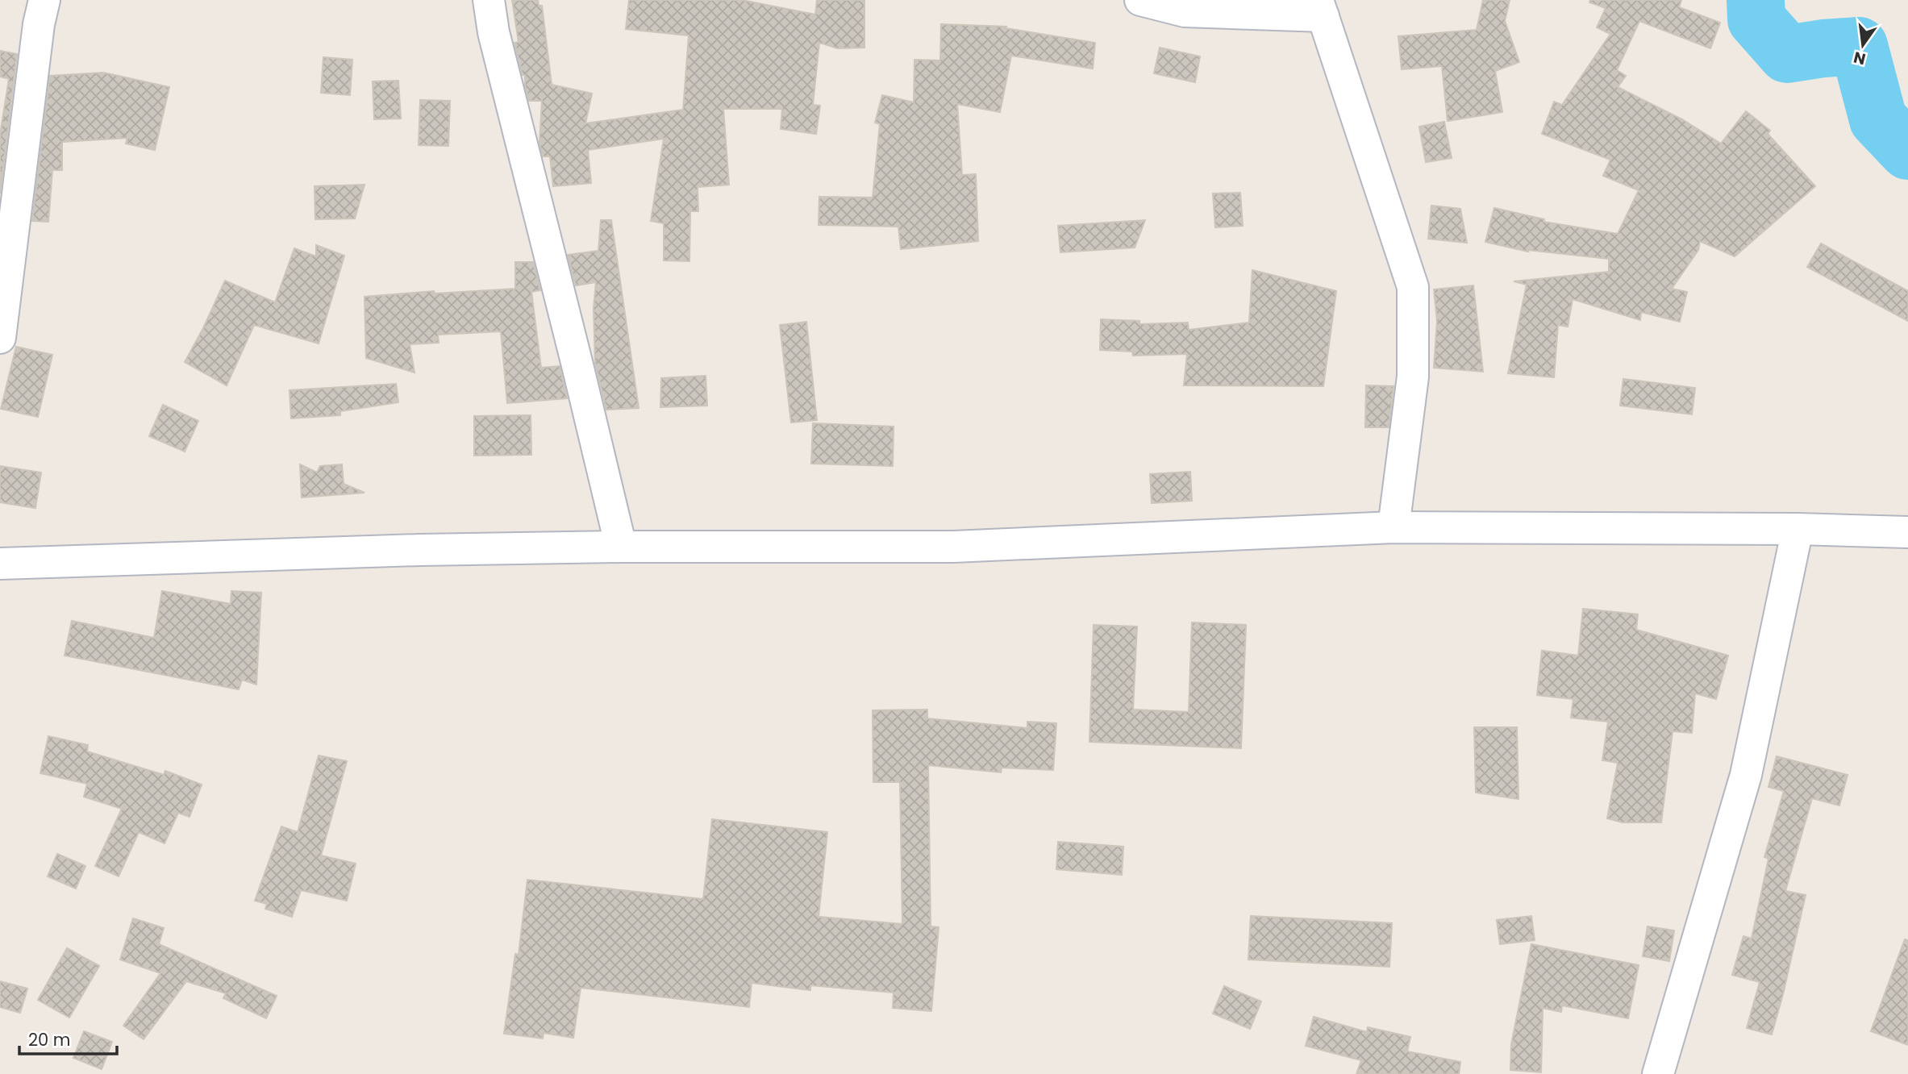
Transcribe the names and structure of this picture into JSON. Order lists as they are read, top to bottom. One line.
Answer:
{"scale_bar":"20 m","north":"bottom"}
